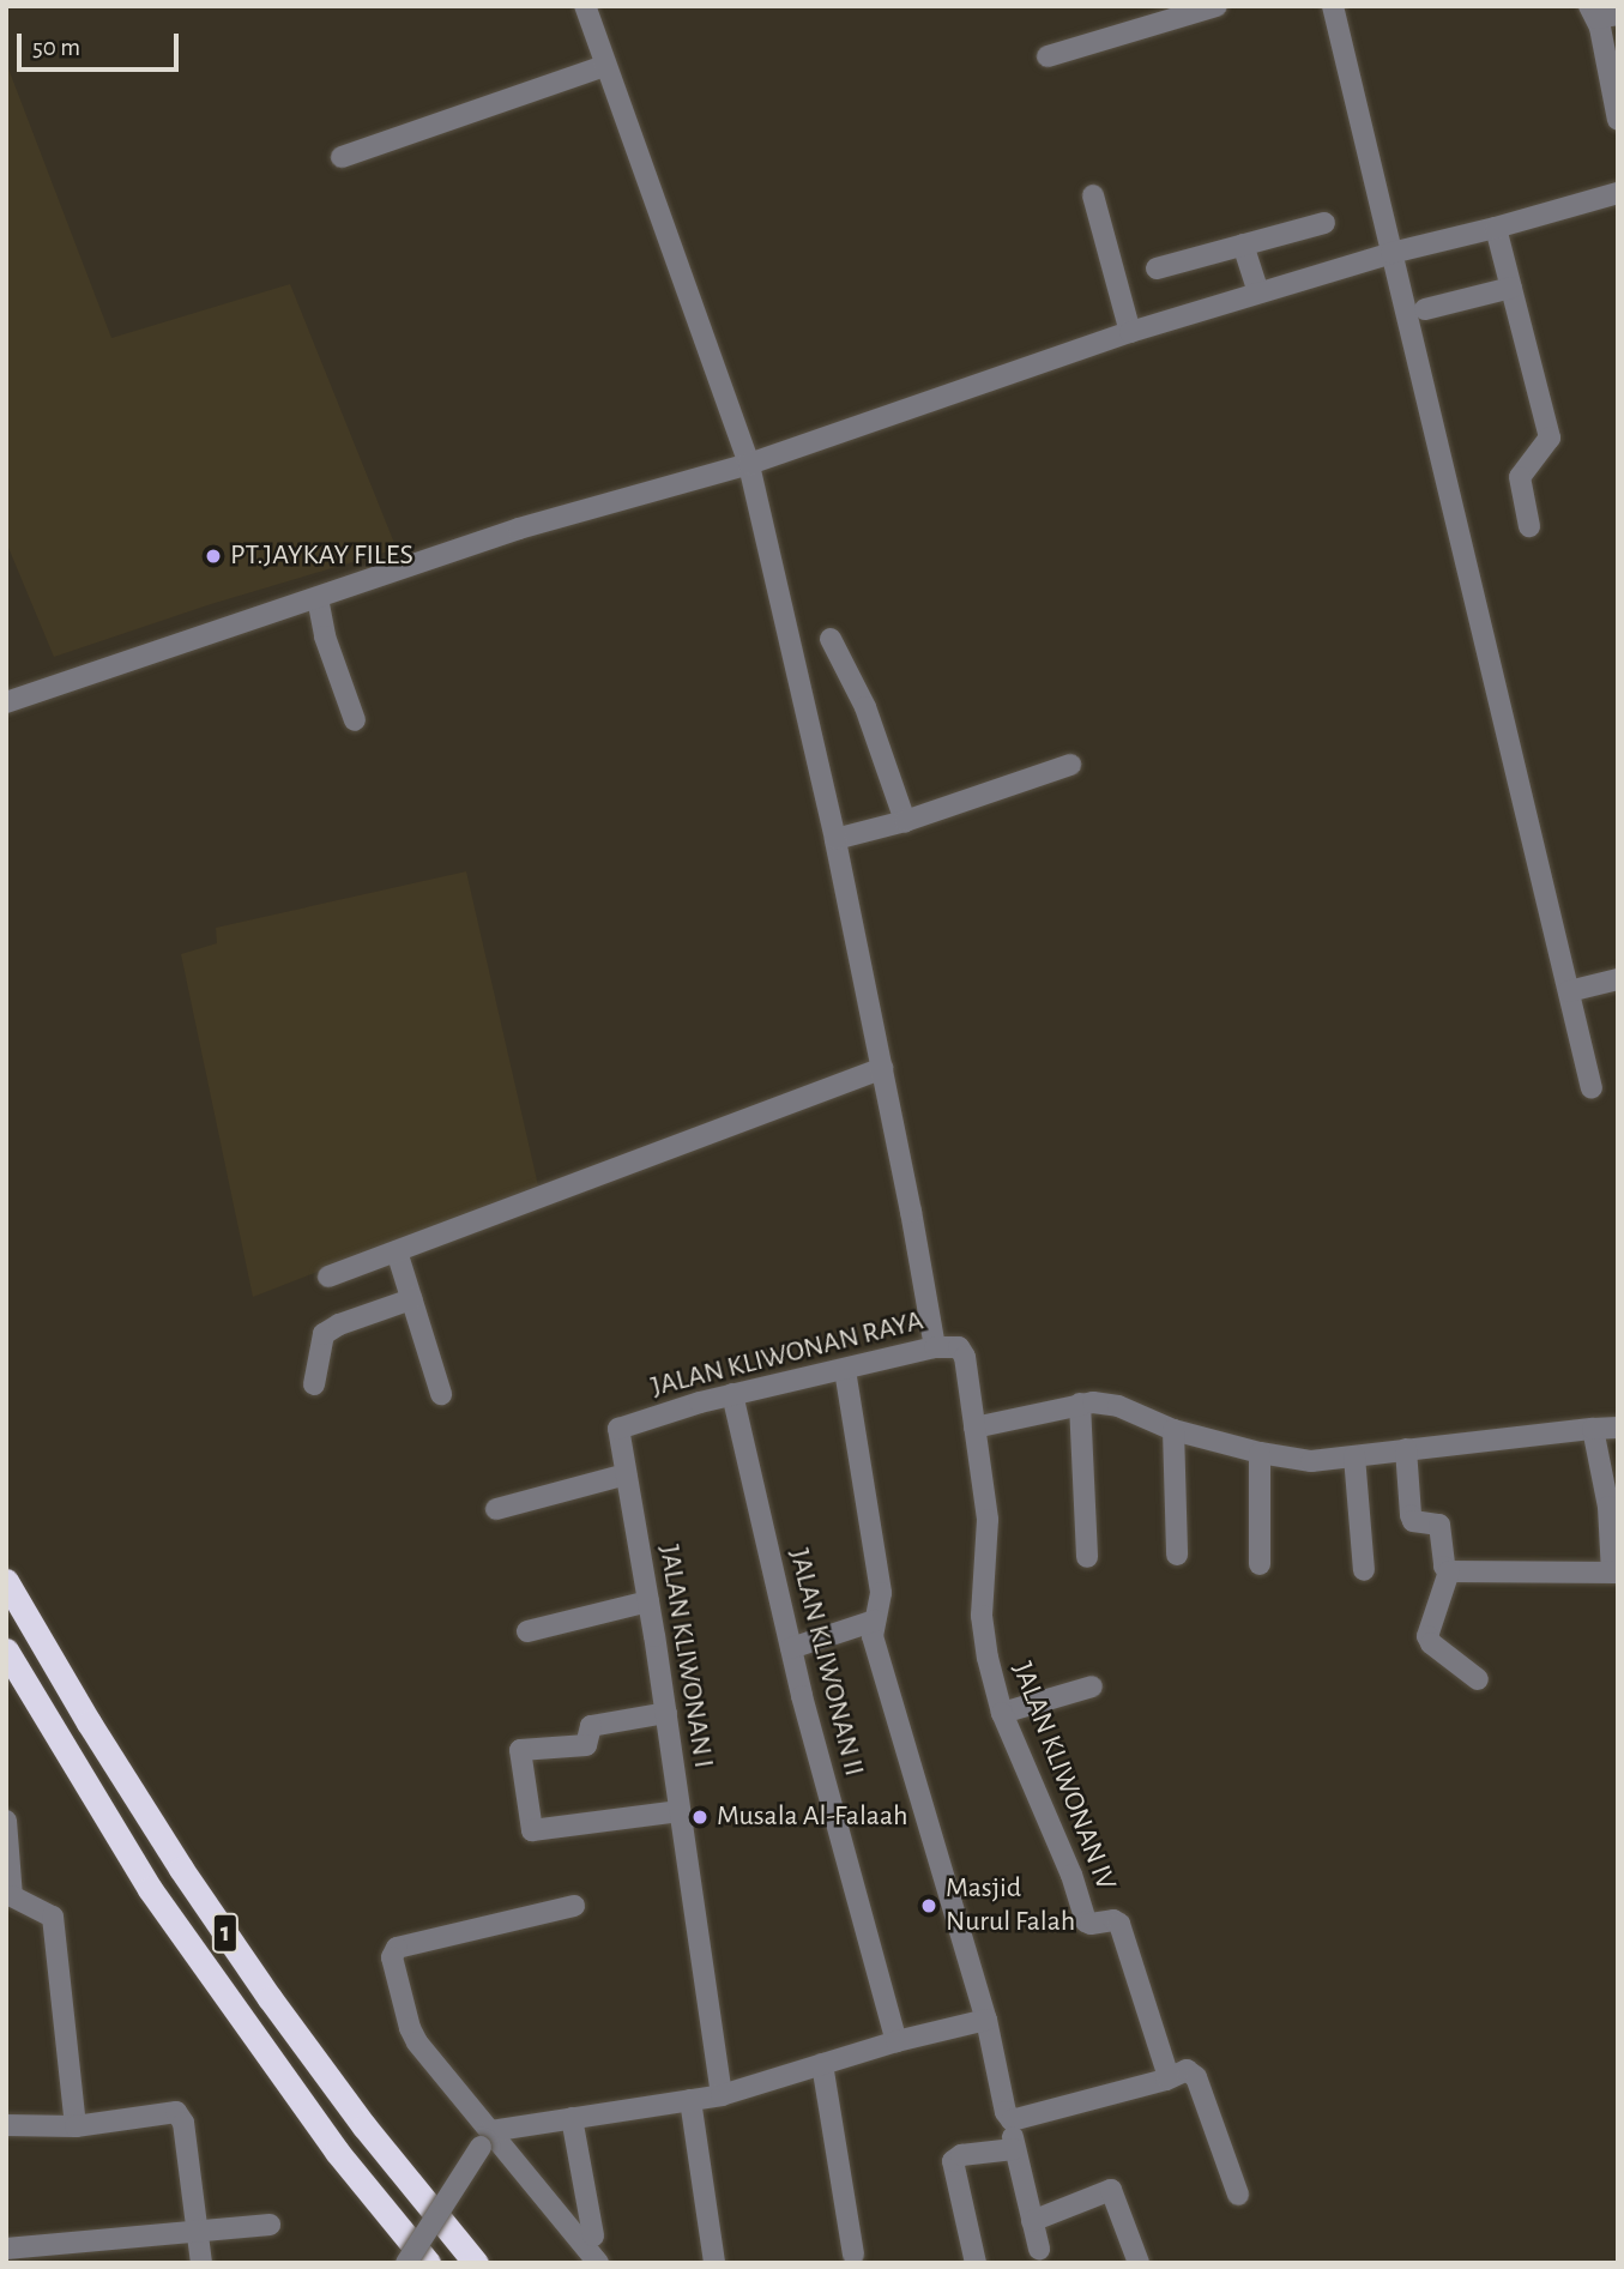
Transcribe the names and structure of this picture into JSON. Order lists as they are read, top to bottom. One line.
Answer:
{"streets":{"highway":["1"],"street":["JALAN KLIWONAN RAYA","JALAN KLIWONAN I","JALAN KLIWONAN II","JALAN KLIWONAN IV"]},"crossings":[["JALAN KLIWONAN RAYA","JALAN KLIWONAN I"],["JALAN KLIWONAN RAYA","JALAN KLIWONAN II"],["JALAN KLIWONAN RAYA","JALAN KLIWONAN IV"]],"places":["PT.JAYKAY FILES","Musala Al-Falaah","Masjid Nurul Falah"],"scale_bar":"50 m"}
